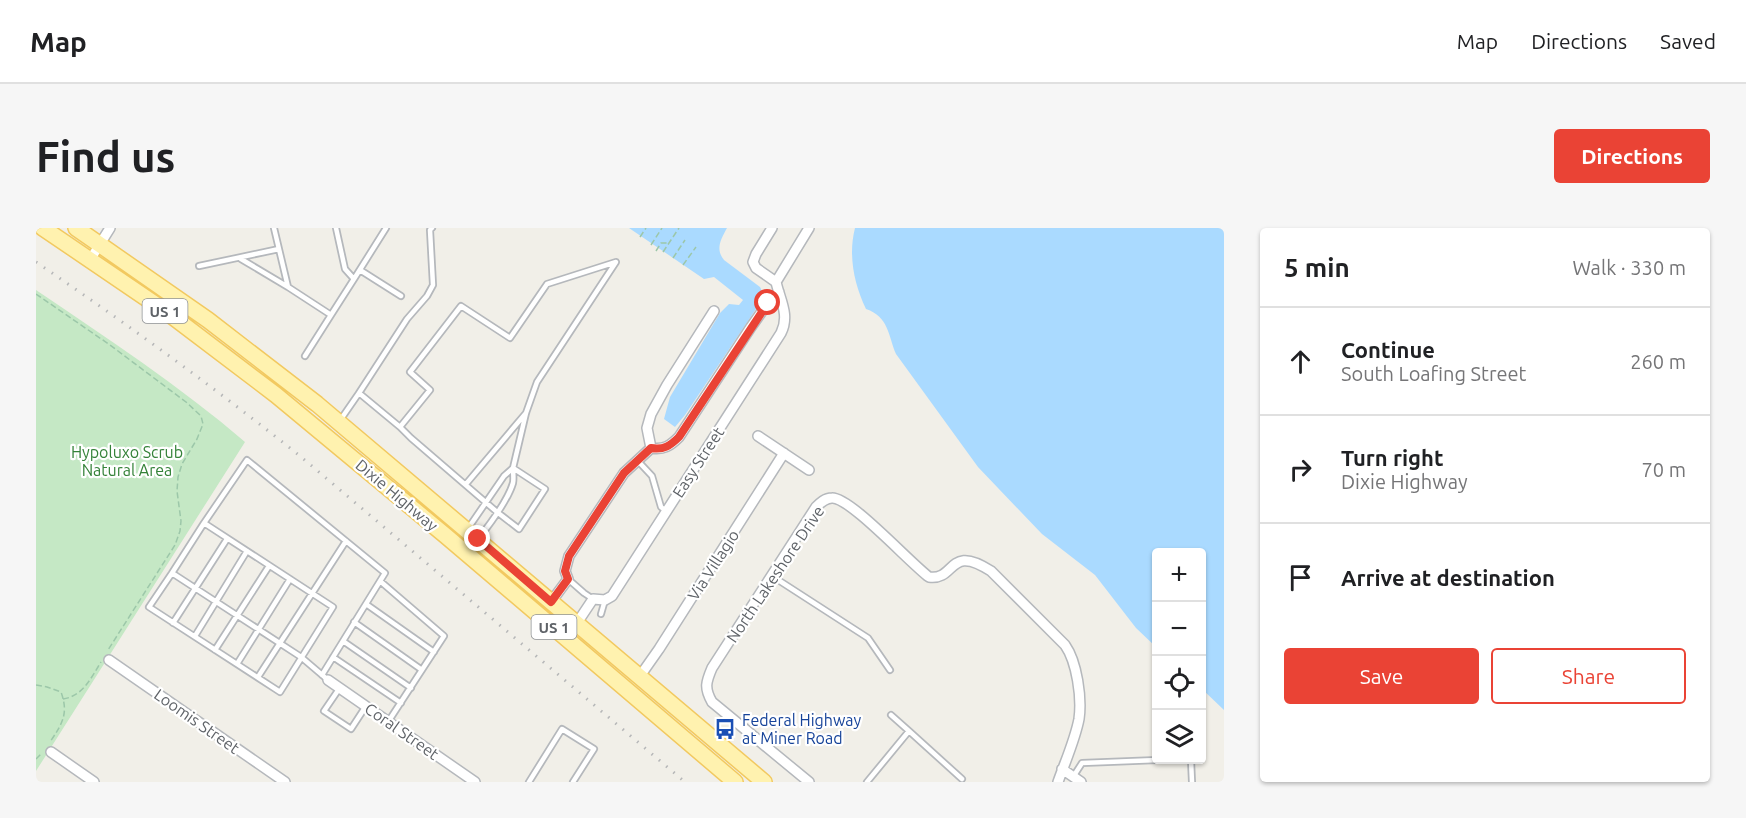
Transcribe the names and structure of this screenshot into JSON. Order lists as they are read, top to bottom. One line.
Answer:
{"streets":{"main road":["US 1","Dixie Highway"],"street":["Easy Street","Via Villagio","North Lakeshore Drive","Loomis Street","Coral Street"]},"crossings":[["Dixie Highway","Via Villagio"]],"parks":["Hypoluxo Scrub Natural Area"],"places":{"bus stop":["Federal Highway at Miner Road"]},"page":{"header":"Map","nav":["Map","Directions","Saved"],"buttons":["Directions",["Save","Share"]],"title":"Find us","heading":["5 min","Walk · 330 m"],"list":[["Continue","South Loafing Street","260 m"],["Turn right","Dixie Highway","70 m"],"Arrive at destination"],"map_buttons":["+","−"]}}
